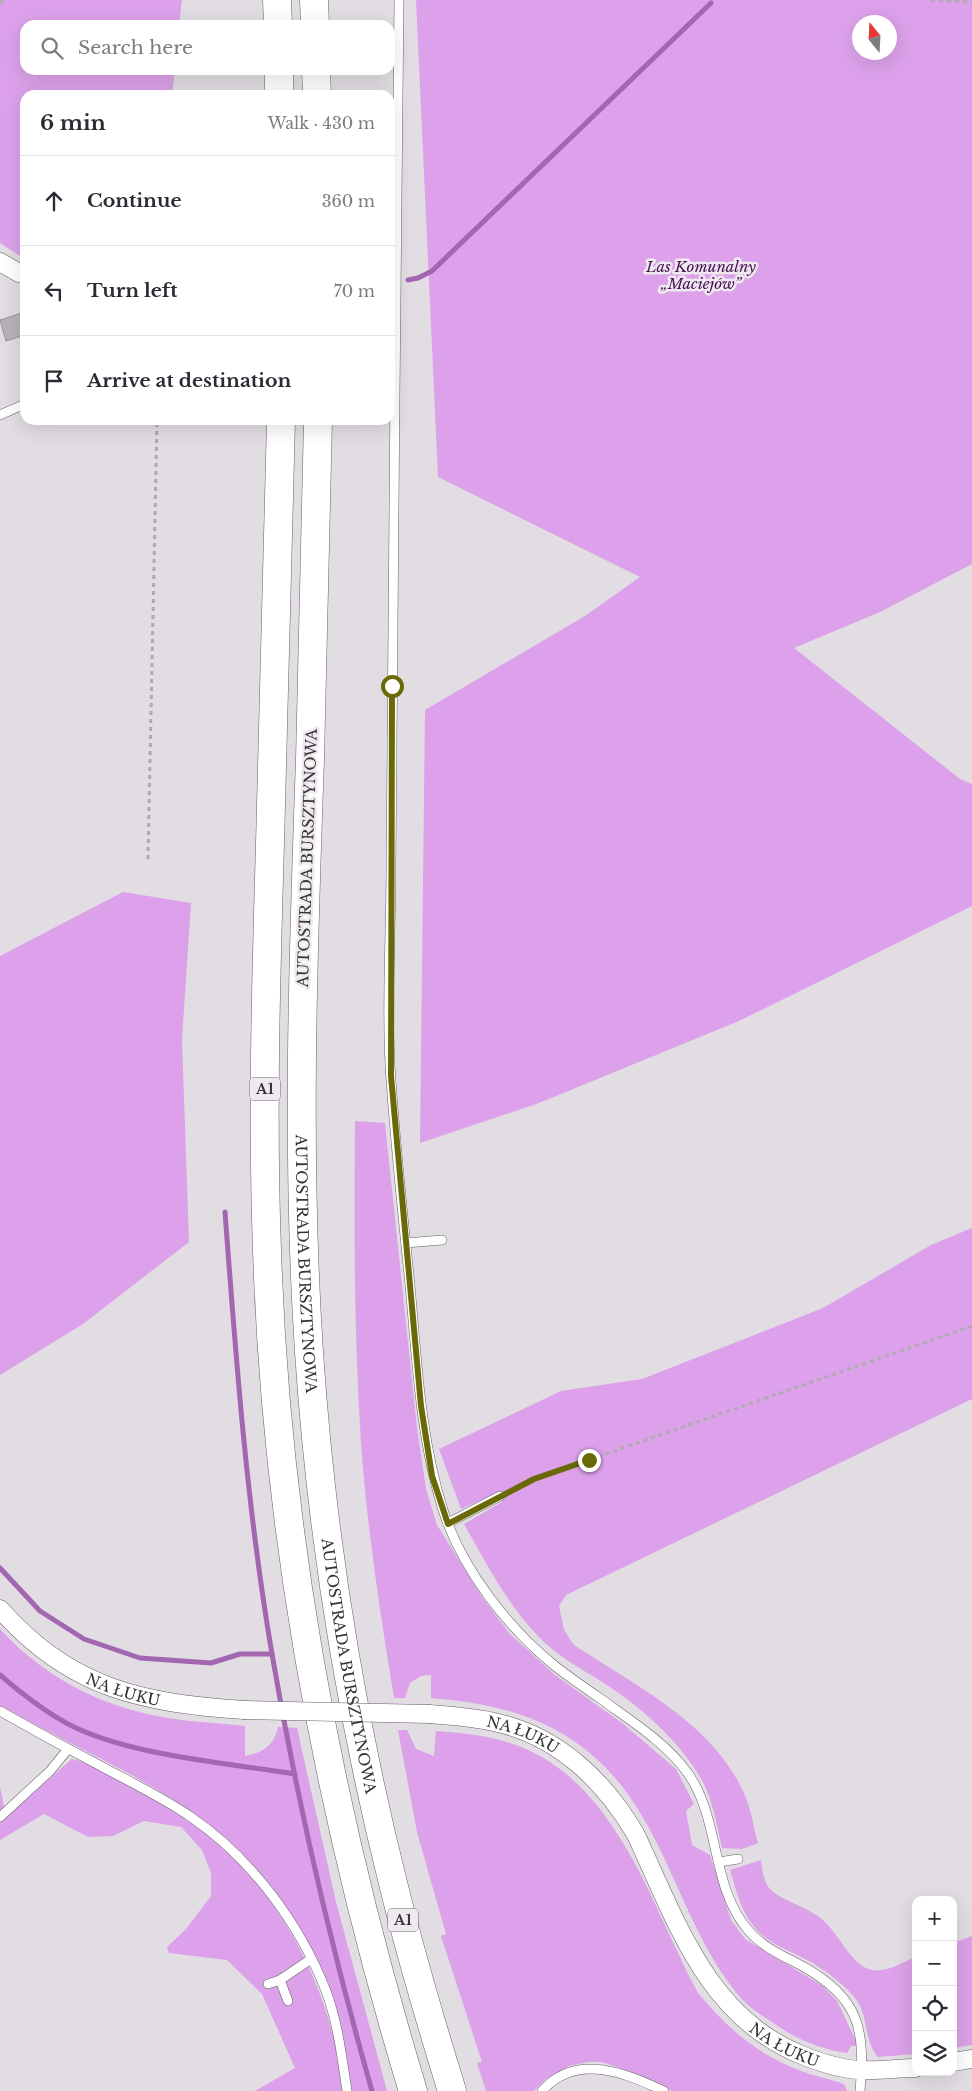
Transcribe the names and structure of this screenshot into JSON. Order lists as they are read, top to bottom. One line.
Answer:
{"streets":{"highway":["AUTOSTRADA BURSZTYNOWA","A1"],"street":["NA ŁUKU"]},"parks":["Las Komunalny „Maciejów”"],"north":"top","page":{"search":"Search here","heading":["6 min","Walk · 430 m"],"list":[["Continue","360 m"],["Turn left","70 m"],"Arrive at destination"],"map_buttons":["+","−"]}}
